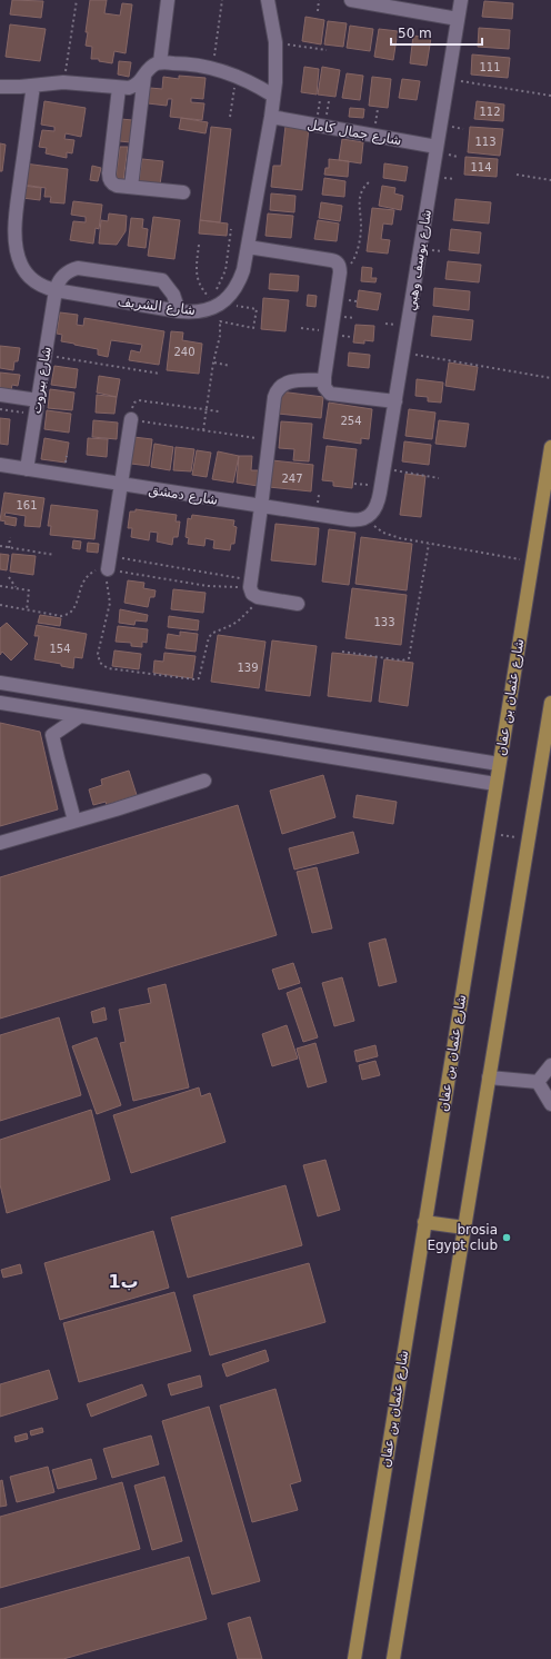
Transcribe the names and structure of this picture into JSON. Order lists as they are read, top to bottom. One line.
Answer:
{"streets":{"main road":["شارع عثمان بن عفان"],"street":["شارع جمال كامل","شارع يوسف وهبي","شارع الشريف","شارع بيروت","شارع دمشق"]},"crossings":[["شارع جمال كامل","شارع يوسف وهبي"],["شارع يوسف وهبي","شارع دمشق"],["شارع الشريف","شارع بيروت"],["شارع بيروت","شارع دمشق"]],"districts":["ب1"],"places":["brosia Egypt club"],"house_numbers":["111","112","113","114","240","254","247","161","133","154","139"],"scale_bar":"50 m"}
